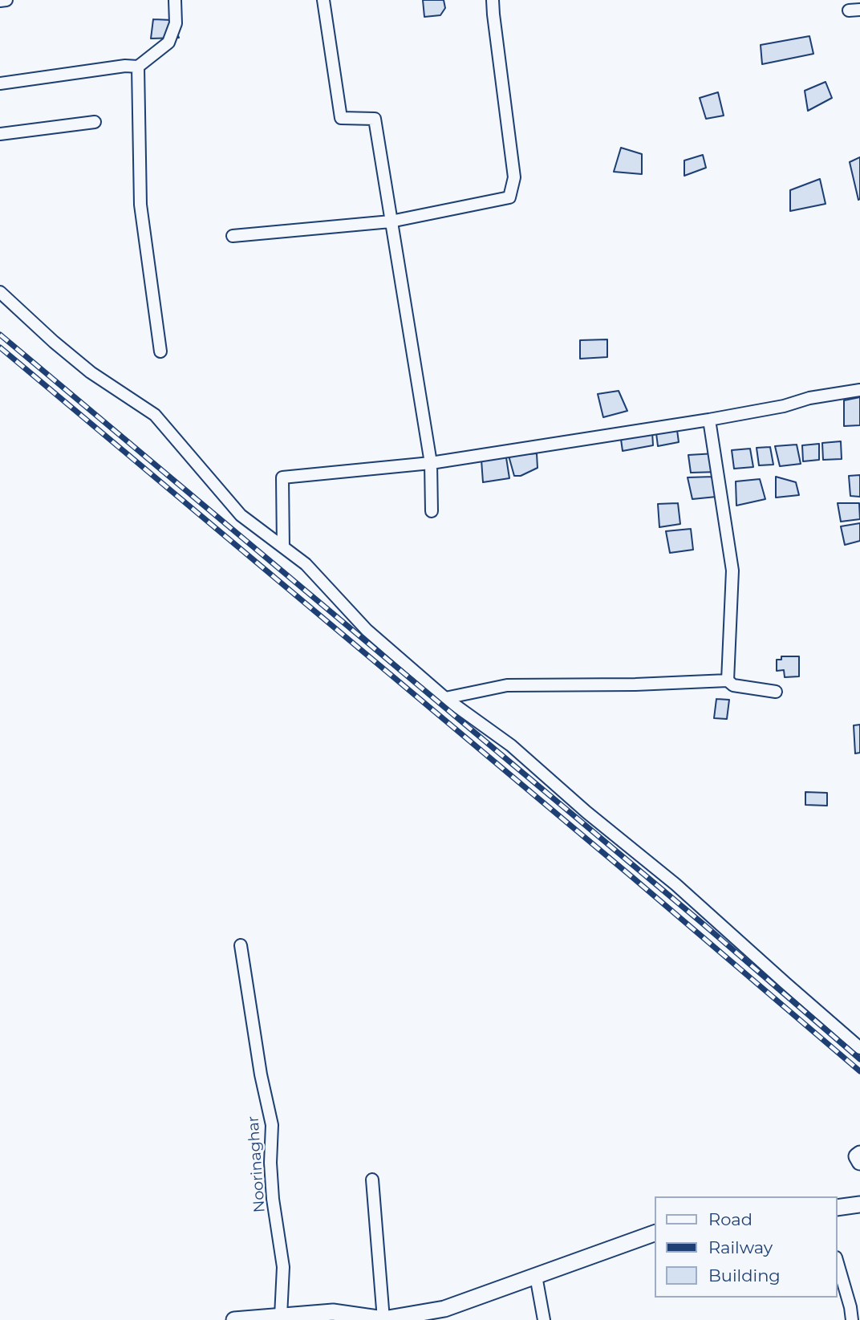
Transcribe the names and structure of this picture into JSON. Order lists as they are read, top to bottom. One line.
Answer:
{"streets":{"street":["Noorinaghar"]},"legend":["Road","Railway","Building"]}
